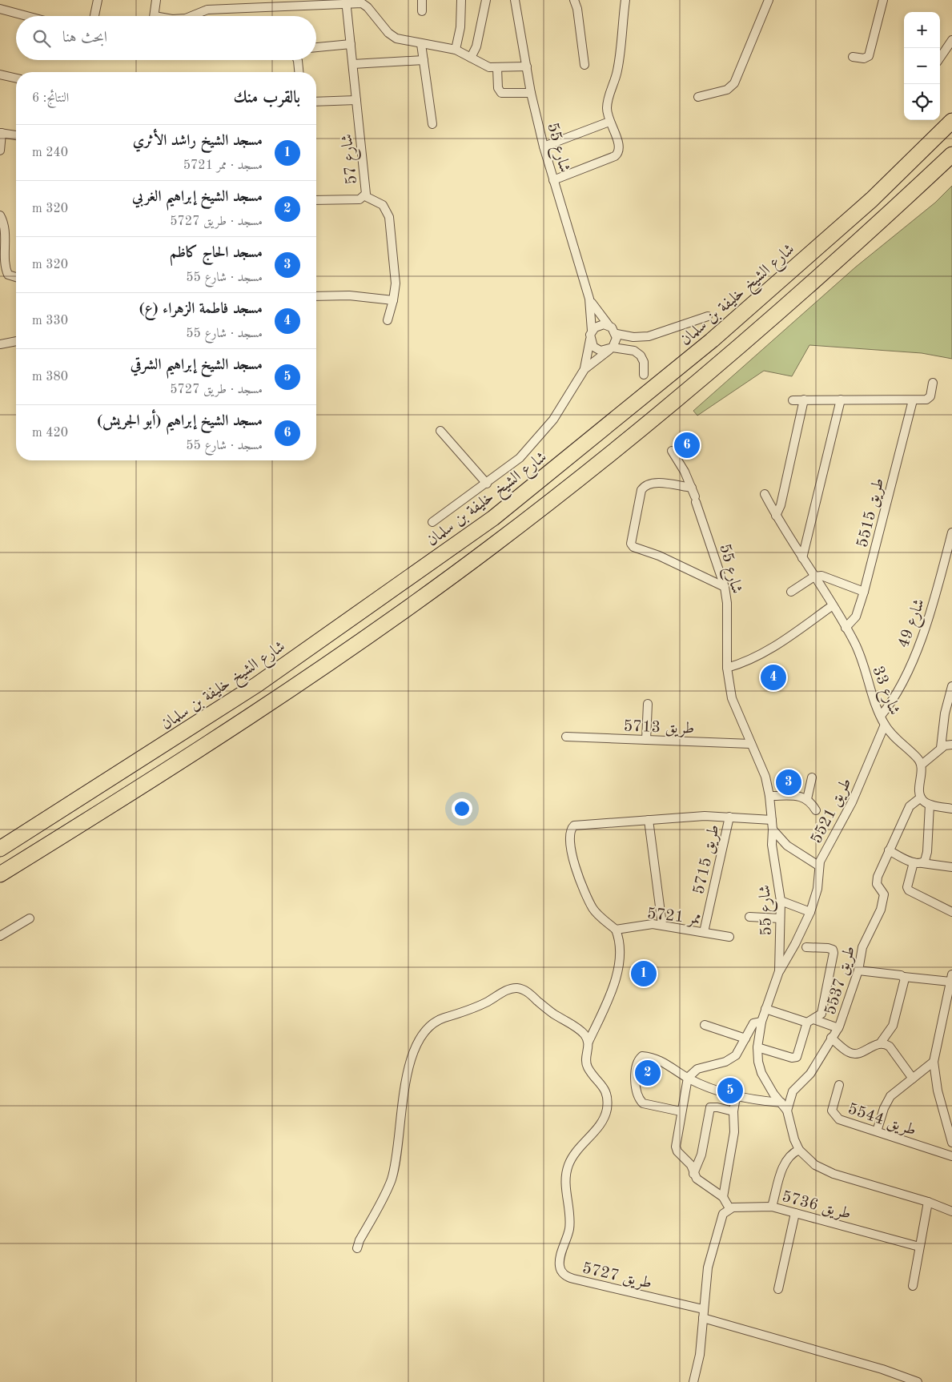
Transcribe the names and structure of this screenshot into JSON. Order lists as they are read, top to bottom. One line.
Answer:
{"streets":{"highway":["شارع الشيخ خليفة بن سلمان"],"street":["شارع 55","شارع 57","طريق 5515","شارع 49","شارع 33","طريق 5713","طريق 5521","طريق 5715","ممر 5721","طريق 5537","طريق 5544","طريق 5736","طريق 5727"]},"crossings":[["شارع 55","طريق 5713"],["شارع 55","طريق 5521"],["شارع 55","طريق 5715"],["شارع 55","طريق 5537"],["شارع 55","طريق 5736"],["طريق 5515","شارع 33"],["شارع 49","شارع 33"],["شارع 33","طريق 5521"],["طريق 5715","ممر 5721"]],"page":{"map_buttons":["+","−"],"search":"ابحث هنا","heading":["بالقرب منك","النتائج: 6"],"list":[{"mark":"1","name":"مسجد الشيخ راشد الأثري","note":"مسجد · ممر 5721","value":"240 m"},{"mark":"2","name":"مسجد الشيخ إبراهيم الغربي","note":"مسجد · طريق 5727","value":"320 m"},{"mark":"3","name":"مسجد الحاج كاظم","note":"مسجد · شارع 55","value":"320 m"},{"mark":"4","name":"مسجد فاطمة الزهراء (ع)","note":"مسجد · شارع 55","value":"330 m"},{"mark":"5","name":"مسجد الشيخ إبراهيم الشرقي","note":"مسجد · طريق 5727","value":"380 m"},{"mark":"6","name":"مسجد الشيخ إبراهيم (أبو الجريش)","note":"مسجد · شارع 55","value":"420 m"}],"pins":["6","4","3","1","2","5"]}}
